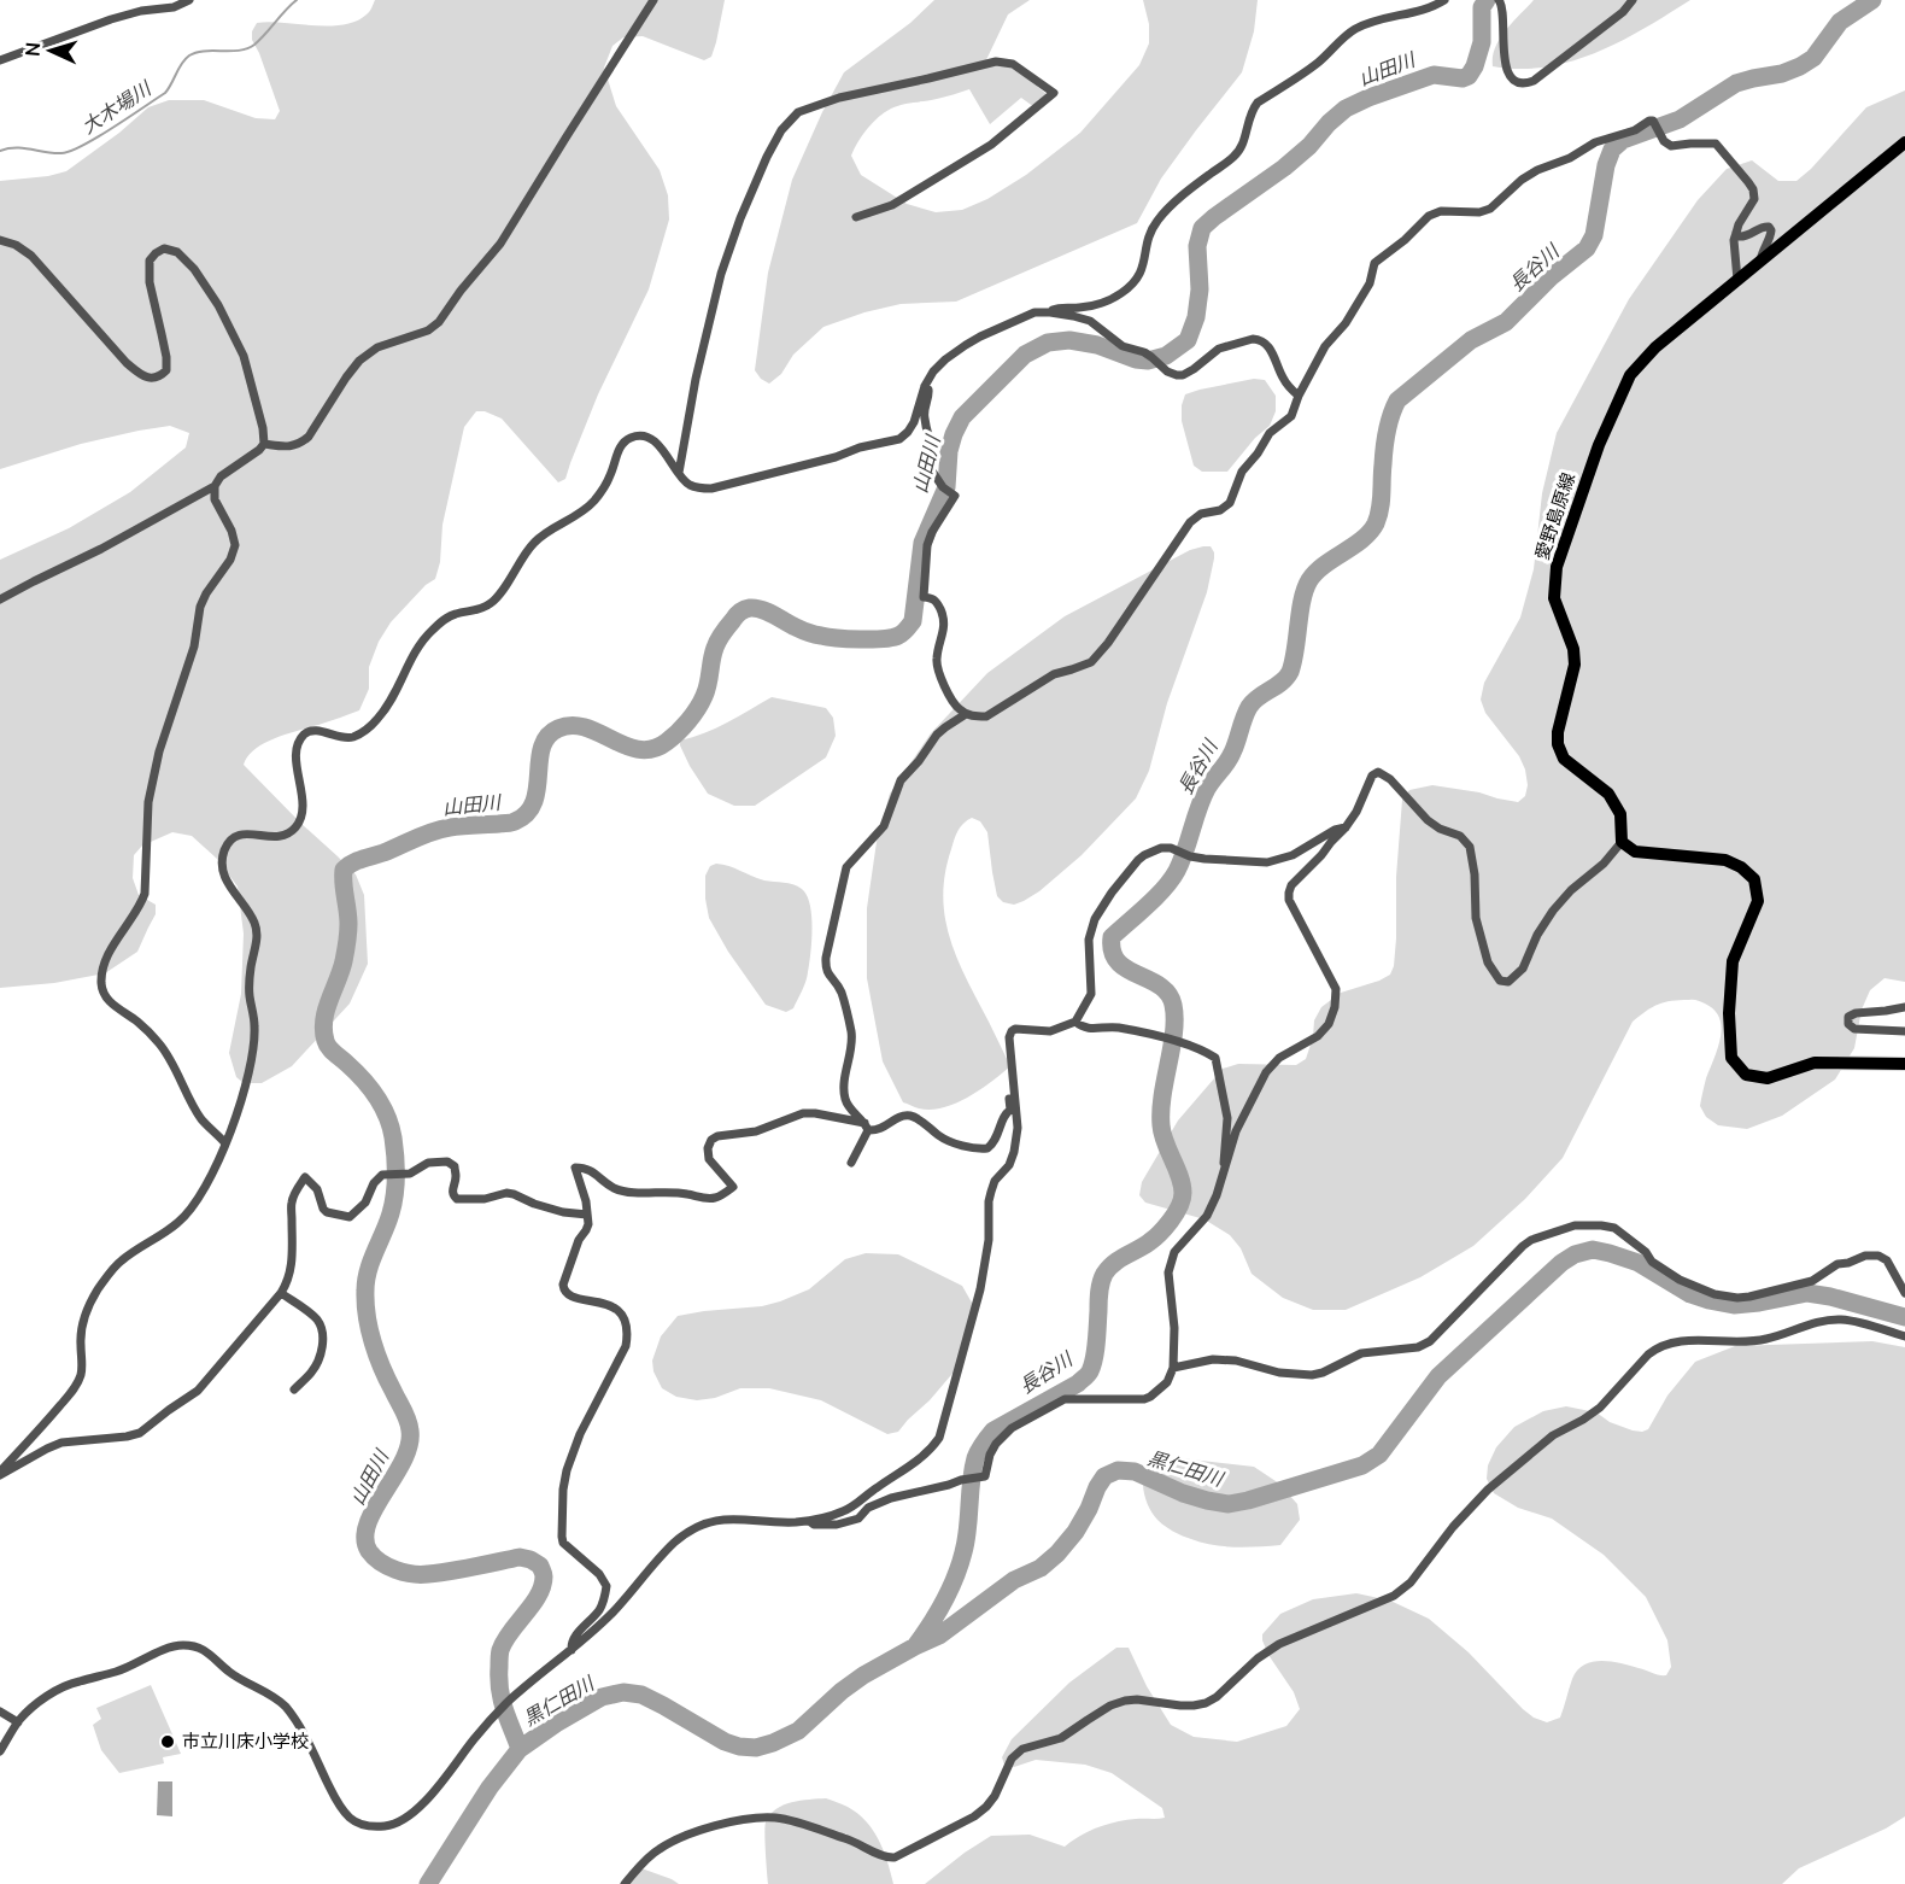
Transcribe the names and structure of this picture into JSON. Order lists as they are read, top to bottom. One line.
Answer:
{"streets":{"main road":["愛野島原線"]},"water":["山田川","大木場川","長谷川","黒仁田川"],"places":["市立川床小学校"],"north":"left"}
